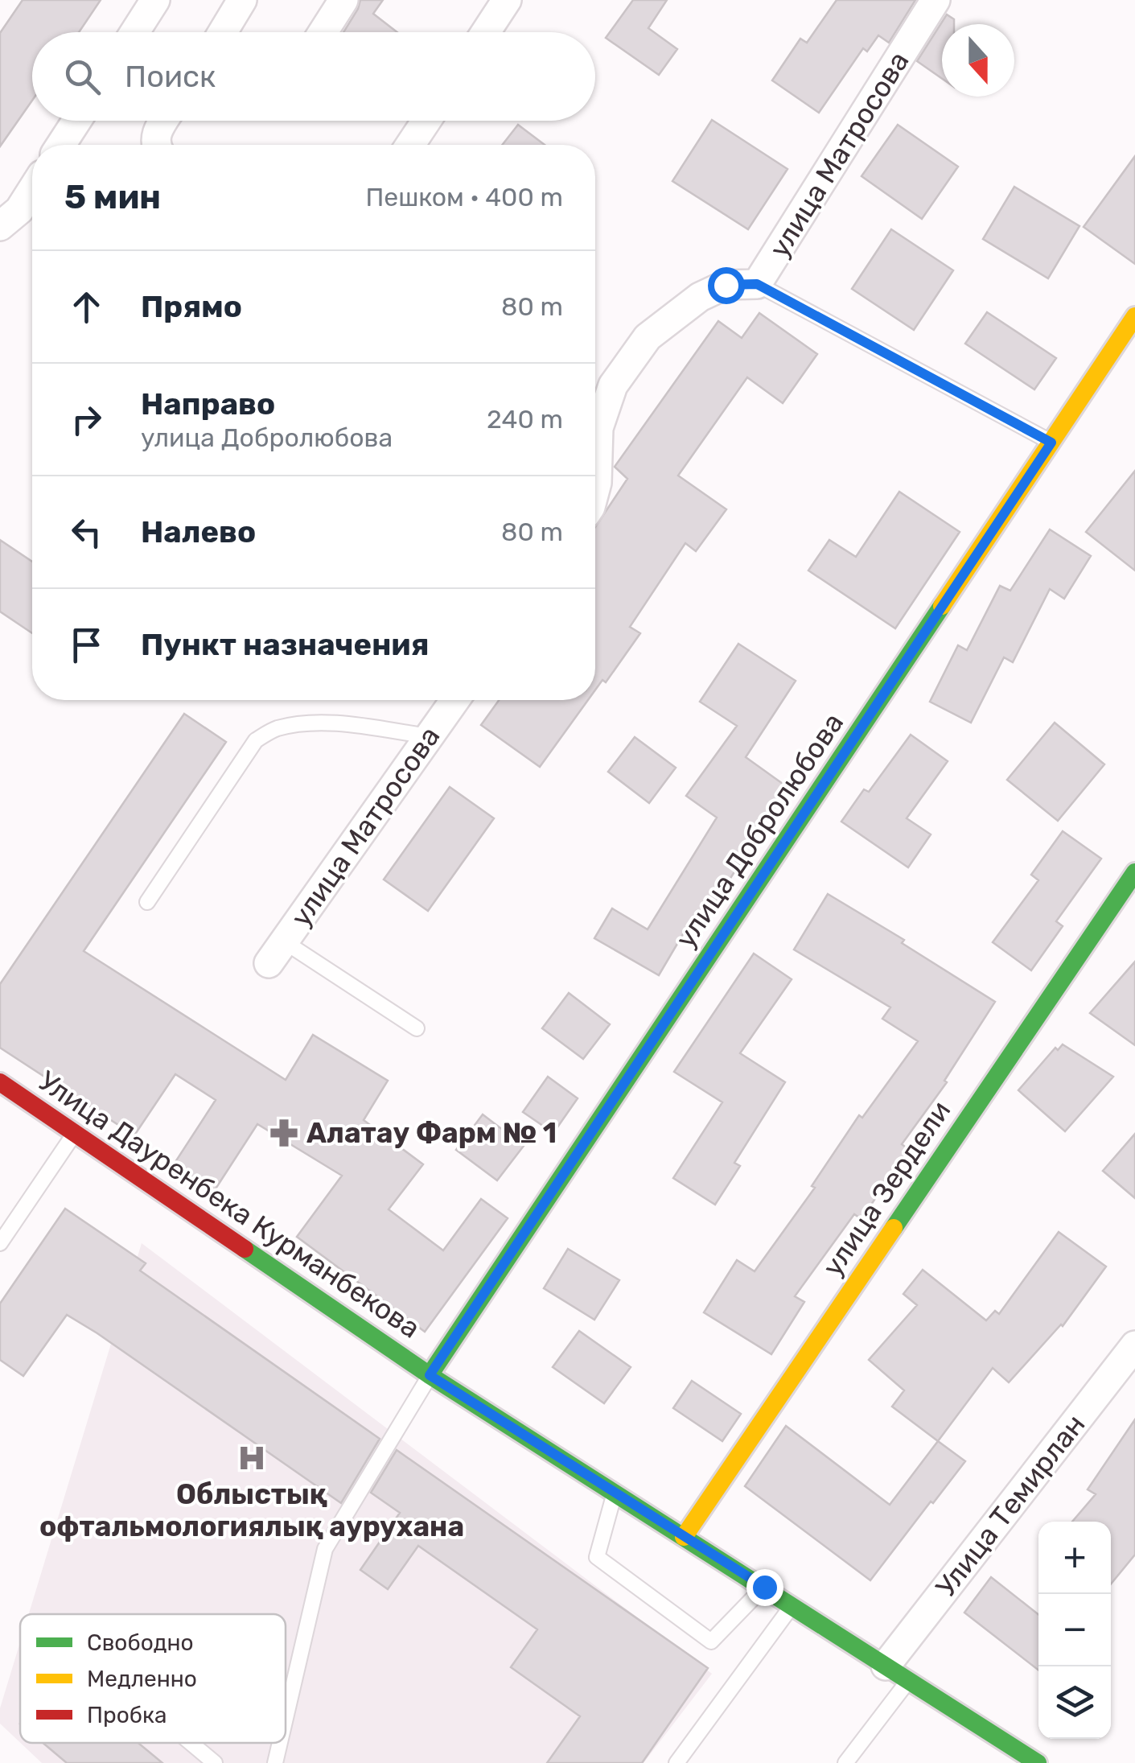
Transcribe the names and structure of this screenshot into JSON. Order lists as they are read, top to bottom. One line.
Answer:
{"streets":{"street":["улица Матросова","улица Добролюбова","улица Зердели","Улица Дауренбека Курманбекова","Улица Темирлан"]},"crossings":[["улица Добролюбова","Улица Дауренбека Курманбекова"],["улица Зердели","Улица Дауренбека Курманбекова"],["Улица Дауренбека Курманбекова","Улица Темирлан"]],"places":{"pharmacy":["Алатау Фарм № 1"],"hospital":["Облыстық офтальмологиялық аурухана"]},"legend":["Свободно","Медленно","Пробка"],"north":"bottom","page":{"search":"Поиск","heading":["5 мин","Пешком · 400 m"],"list":[["Прямо","80 m"],["Направо","улица Добролюбова","240 m"],["Налево","80 m"],"Пункт назначения"],"map_buttons":["+","−"]}}
